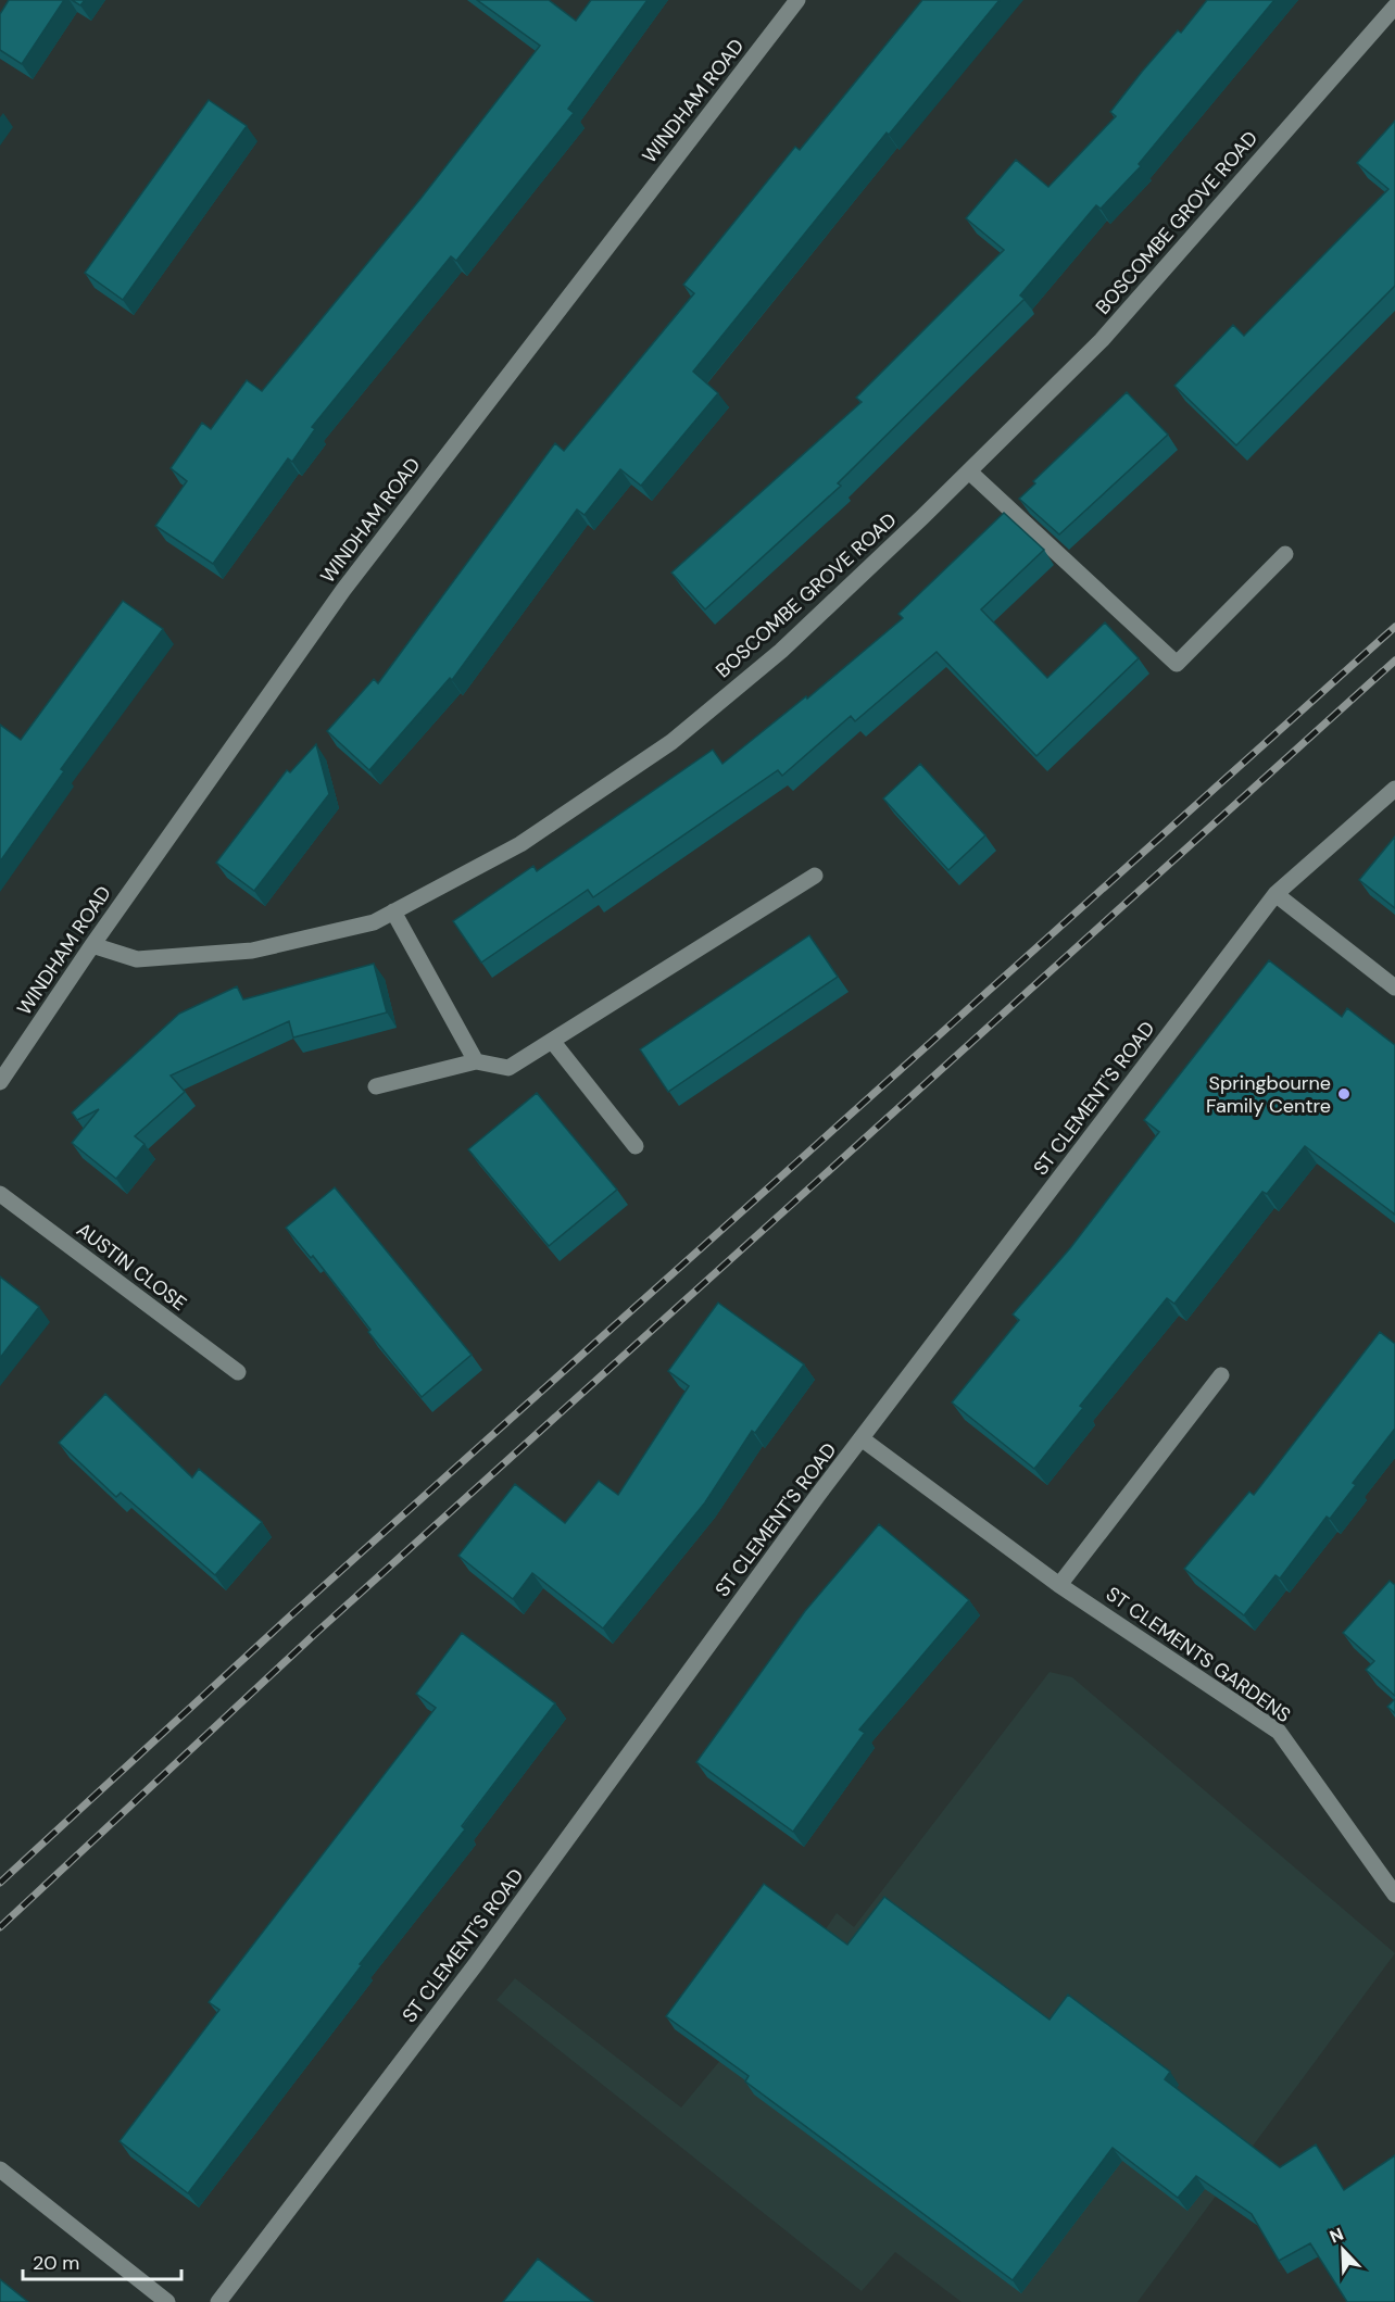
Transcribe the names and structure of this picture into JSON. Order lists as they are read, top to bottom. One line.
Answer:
{"streets":{"street":["WINDHAM ROAD","BOSCOMBE GROVE ROAD","ST CLEMENT'S ROAD","AUSTIN CLOSE","ST CLEMENTS GARDENS"]},"crossings":[["WINDHAM ROAD","BOSCOMBE GROVE ROAD"],["ST CLEMENT'S ROAD","ST CLEMENTS GARDENS"]],"places":["Springbourne Family Centre"],"scale_bar":"20 m","north":"top left"}
